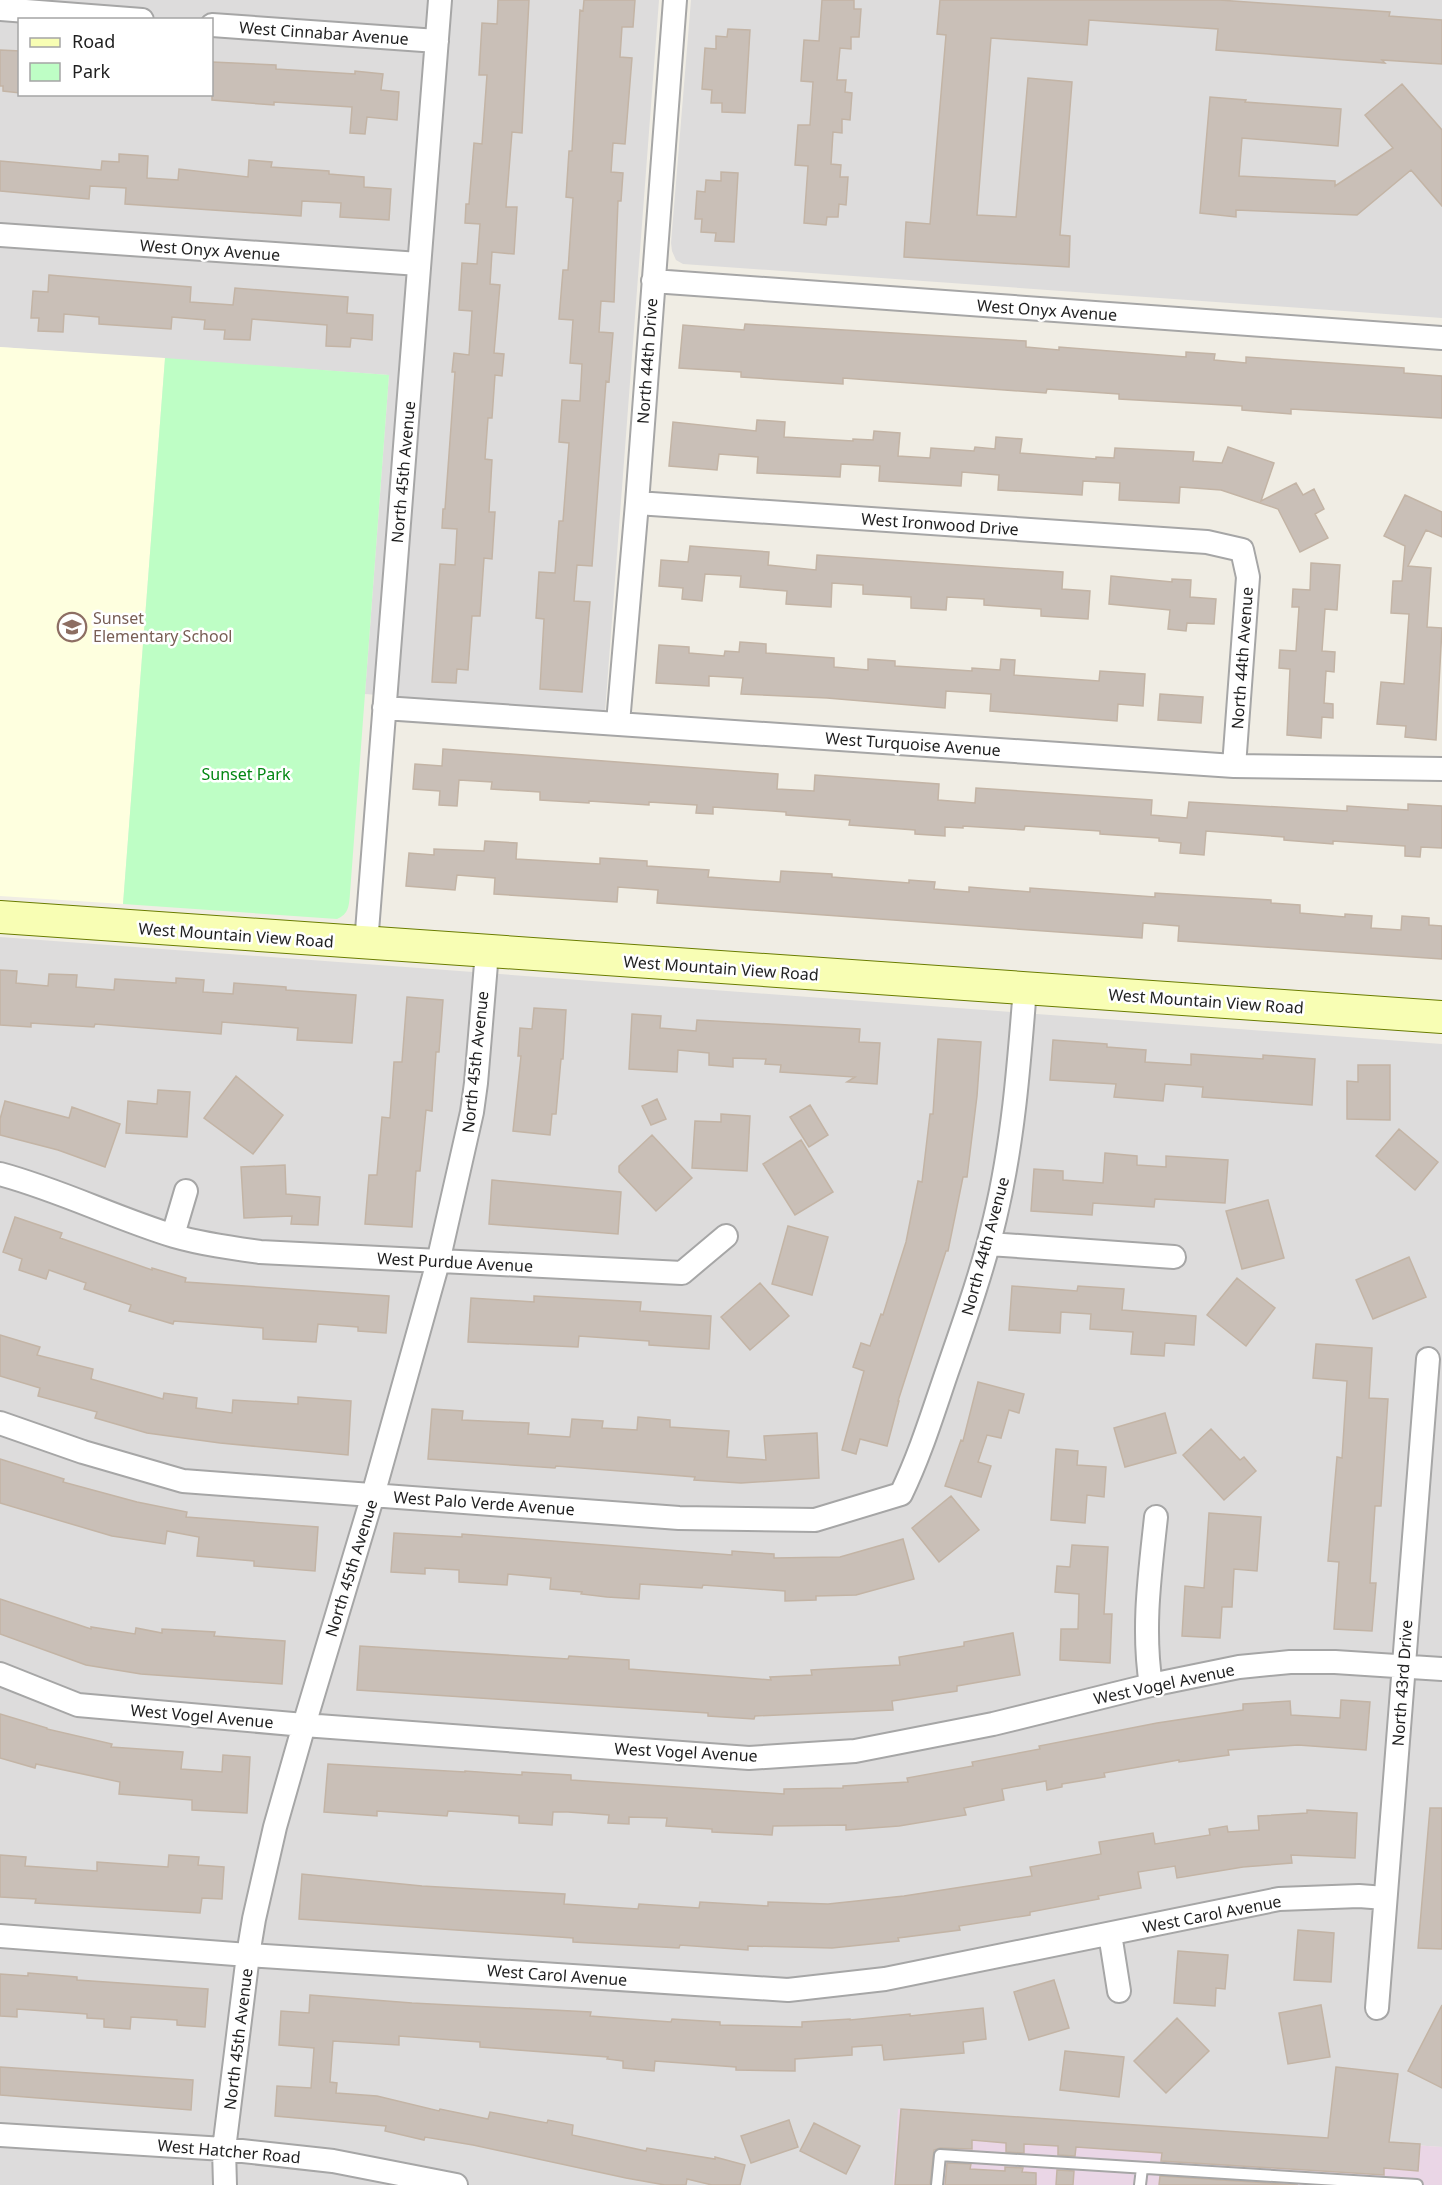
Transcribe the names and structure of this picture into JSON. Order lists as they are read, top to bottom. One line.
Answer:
{"streets":{"street":["West Cinnabar Avenue","West Onyx Avenue","North 44th Drive","North 45th Avenue","West Ironwood Drive","North 44th Avenue","West Turquoise Avenue","West Mountain View Road","West Purdue Avenue","West Palo Verde Avenue","North 43rd Drive","West Vogel Avenue","West Carol Avenue","West Hatcher Road"]},"crossings":[["West Cinnabar Avenue","North 45th Avenue"],["West Onyx Avenue","North 44th Drive"],["West Onyx Avenue","North 45th Avenue"],["North 44th Drive","West Ironwood Drive"],["North 44th Drive","West Turquoise Avenue"],["North 45th Avenue","West Turquoise Avenue"],["North 45th Avenue","West Mountain View Road"],["North 45th Avenue","West Purdue Avenue"],["North 45th Avenue","West Palo Verde Avenue"],["North 45th Avenue","West Vogel Avenue"],["North 45th Avenue","West Carol Avenue"],["North 45th Avenue","West Hatcher Road"],["West Ironwood Drive","North 44th Avenue"],["North 44th Avenue","West Turquoise Avenue"],["North 44th Avenue","West Mountain View Road"],["North 44th Avenue","West Palo Verde Avenue"],["North 43rd Drive","West Vogel Avenue"],["North 43rd Drive","West Carol Avenue"]],"parks":["Sunset Park"],"places":{"school or university":["Sunset Elementary School"]},"legend":["Road","Park"]}
